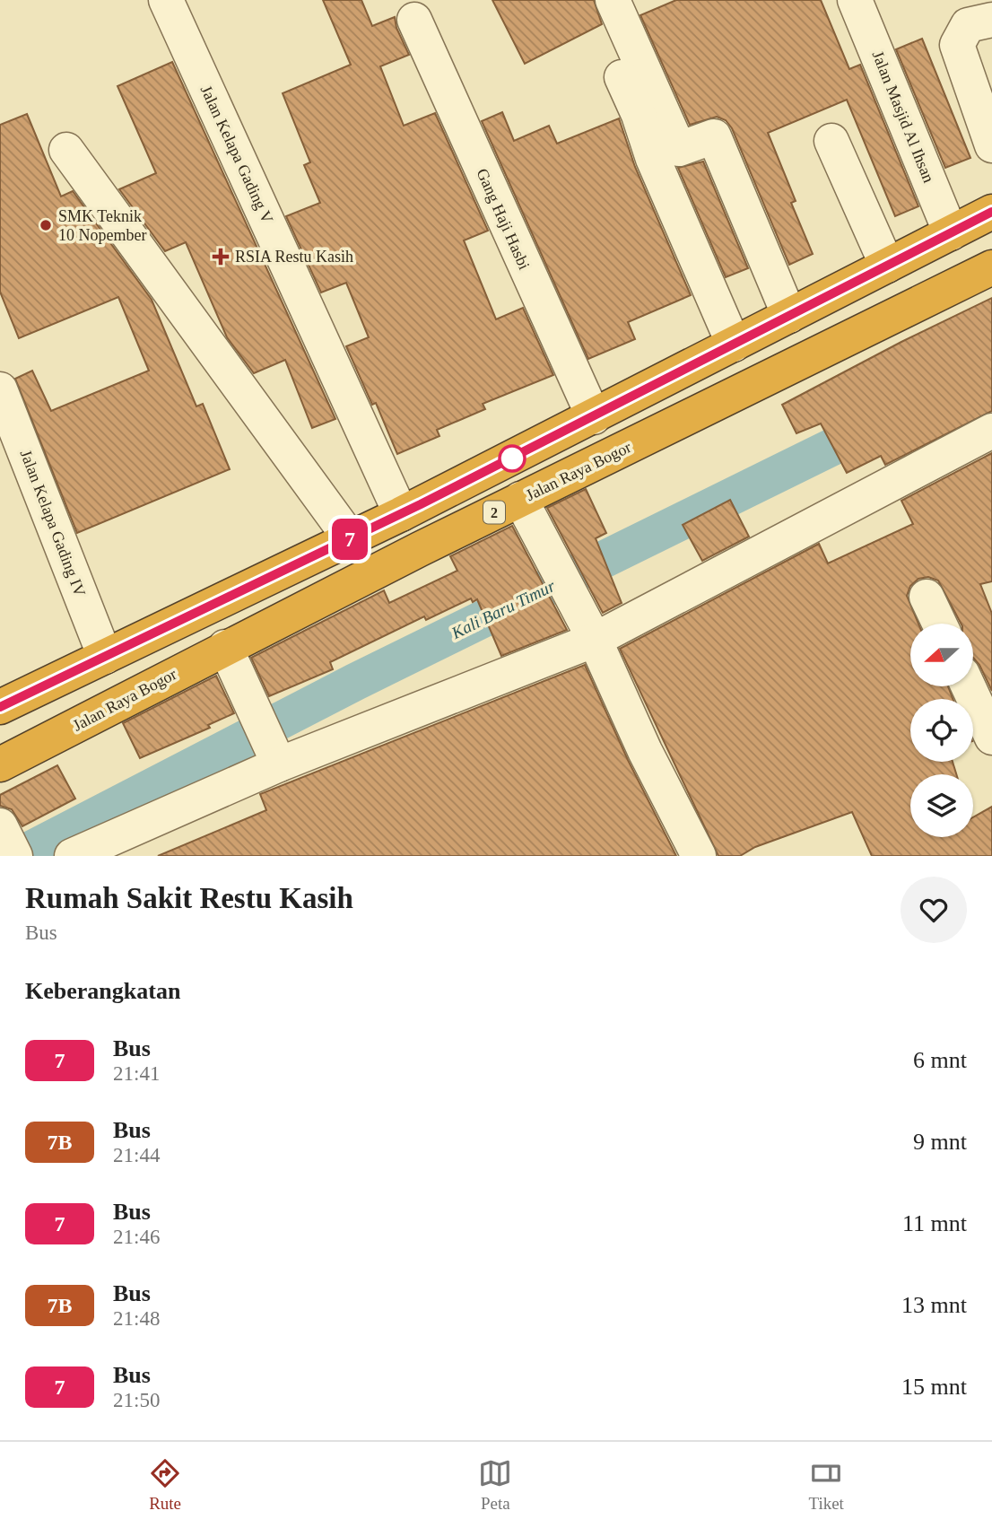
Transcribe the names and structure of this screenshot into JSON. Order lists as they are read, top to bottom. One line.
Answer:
{"streets":{"highway":["Jalan Raya Bogor","2"],"street":["Jalan Masjid Al Ihsan","Jalan Kelapa Gading V","Gang Haji Hasbi","Jalan Kelapa Gading IV"]},"water":["Kali Baru Timur"],"places":{"other":["SMK Teknik 10 Nopember"],"health":["RSIA Restu Kasih"]},"lines":["bus line 7"],"north":"left","page":{"on_map":"7","heading":[["Rumah Sakit Restu Kasih","Bus"],"Keberangkatan"],"list":[{"mark":"7","name":"Bus","note":"21:41","value":"6 mnt"},{"mark":"7B","name":"Bus","note":"21:44","value":"9 mnt"},{"mark":"7","name":"Bus","note":"21:46","value":"11 mnt"},{"mark":"7B","name":"Bus","note":"21:48","value":"13 mnt"},{"mark":"7","name":"Bus","note":"21:50","value":"15 mnt"}],"tabs":["Rute","Peta","Tiket"]}}
